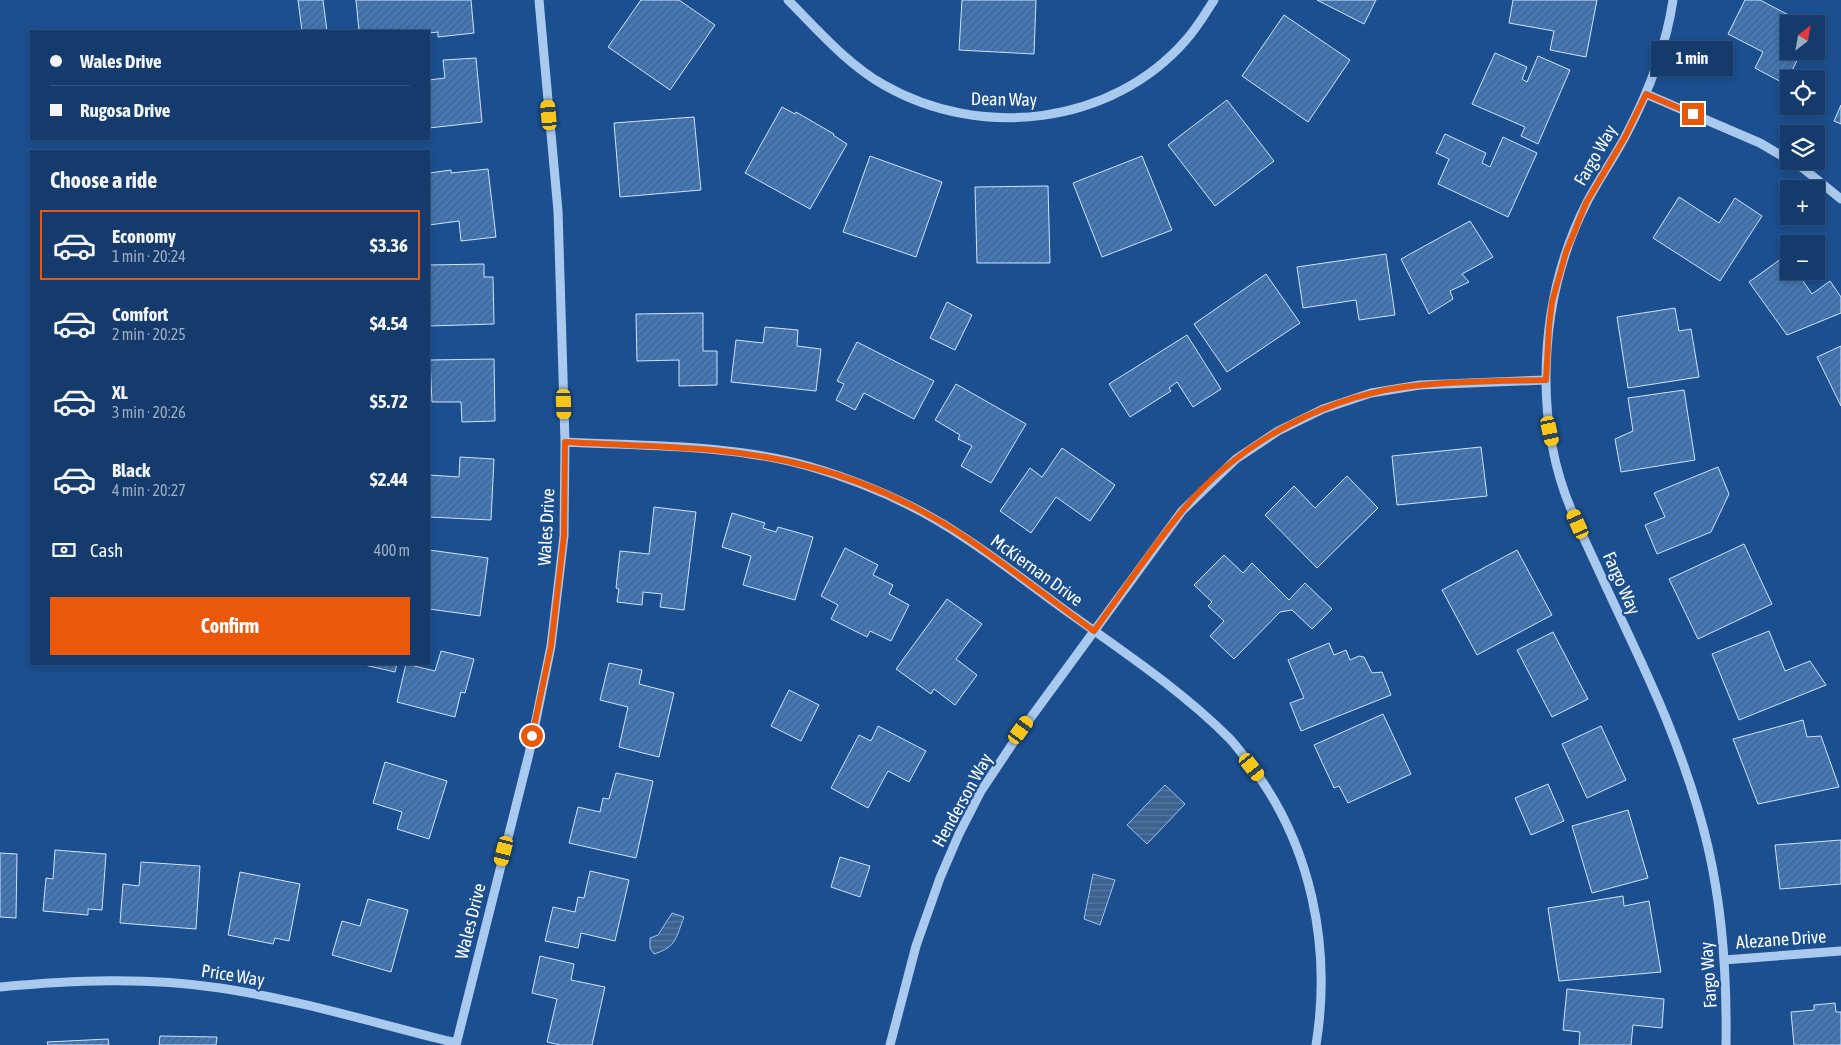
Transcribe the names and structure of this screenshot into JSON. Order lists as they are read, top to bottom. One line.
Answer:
{"streets":{"street":["Dean Way","Fargo Way","Wales Drive","McKiernan Drive","Henderson Way","Alezane Drive","Price Way"]},"crossings":[["Fargo Way","Henderson Way"],["Fargo Way","Alezane Drive"],["Wales Drive","McKiernan Drive"],["Wales Drive","Price Way"],["McKiernan Drive","Henderson Way"]],"north":"top right","page":{"map_buttons":["+","−"],"banner":["Wales Drive","Rugosa Drive"],"bubble":"1 min","heading":"Choose a ride","list":[{"name":"Economy","note":"1 min · 20:24","value":"$3.36"},{"name":"Comfort","note":"2 min · 20:25","value":"$4.54"},{"name":"XL","note":"3 min · 20:26","value":"$5.72"},{"name":"Black","note":"4 min · 20:27","value":"$2.44"}],"pay":["Cash","400 m"],"buttons":"Confirm"}}
